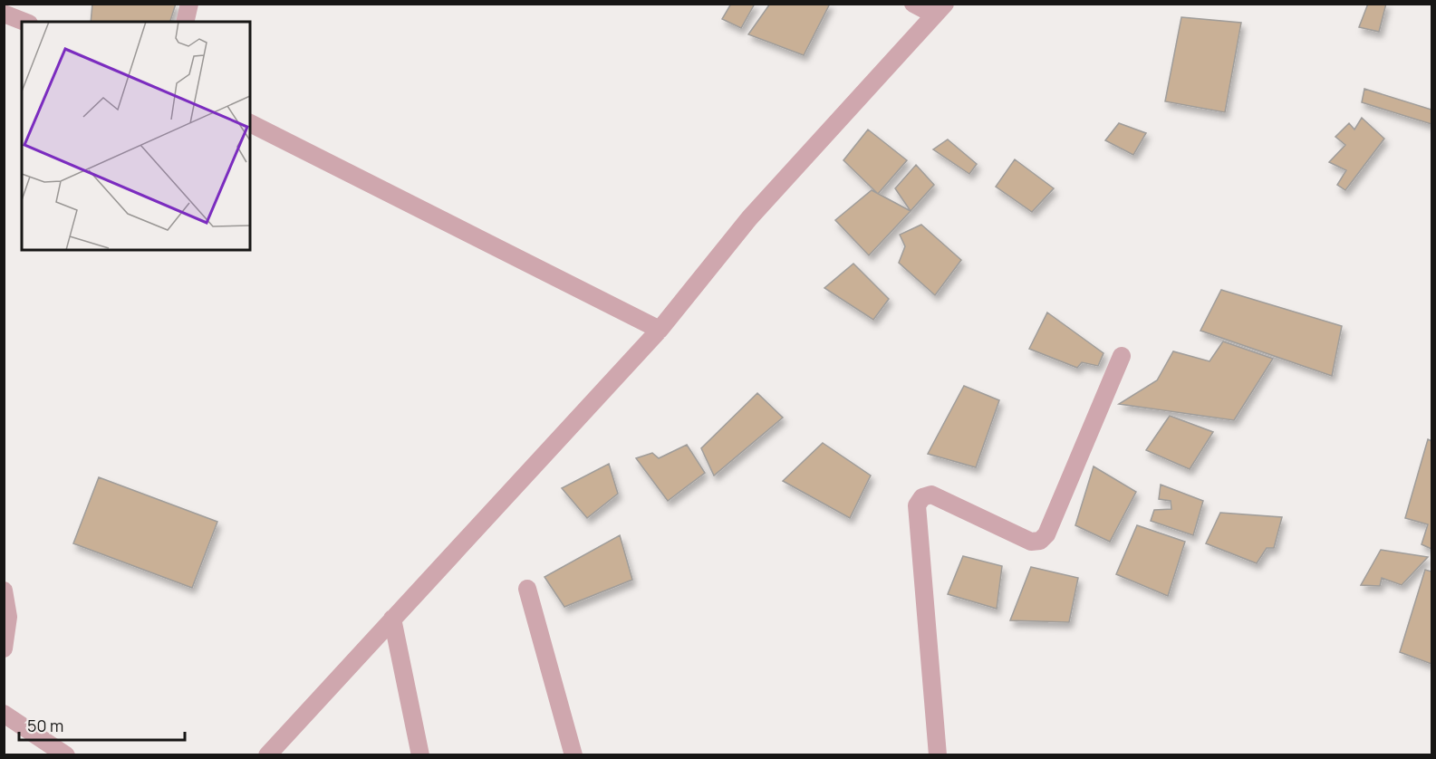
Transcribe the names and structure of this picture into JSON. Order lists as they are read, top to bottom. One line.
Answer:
{"scale_bar":"50 m"}
